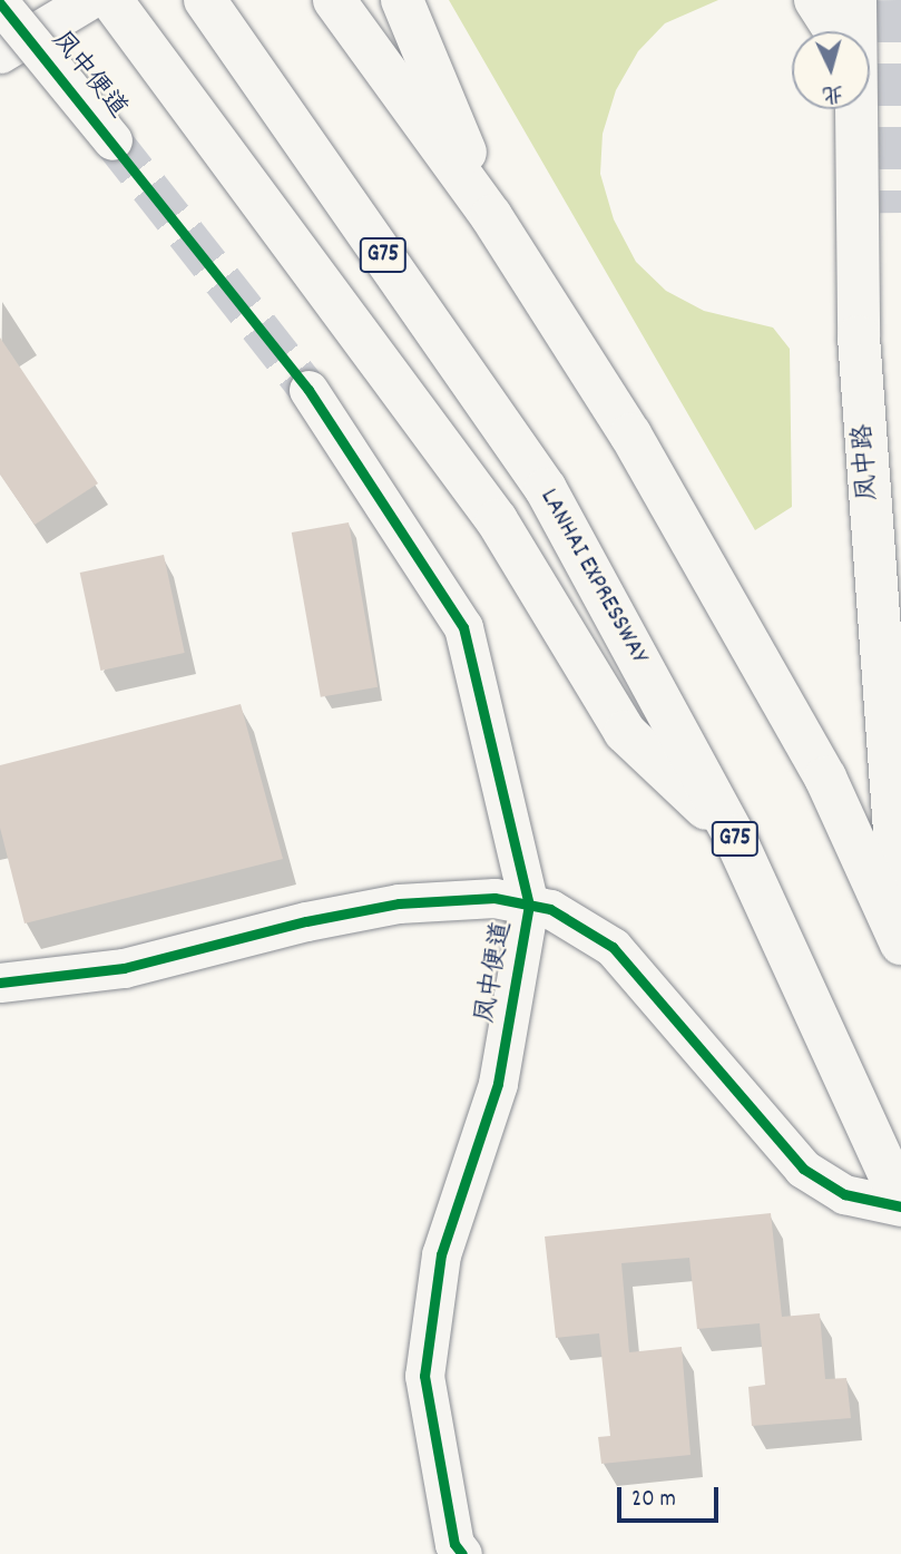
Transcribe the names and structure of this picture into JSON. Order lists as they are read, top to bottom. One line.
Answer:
{"streets":{"main road":["G75","凤中路","LANHAI EXPRESSWAY"],"street":["凤中便道"]},"scale_bar":"20 m","north":"bottom"}
